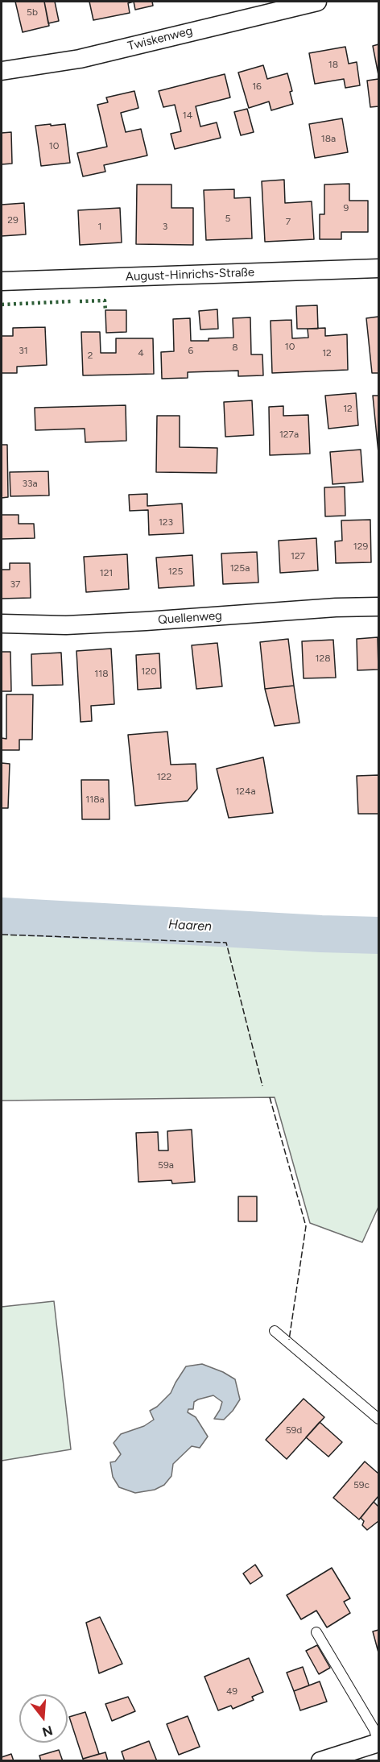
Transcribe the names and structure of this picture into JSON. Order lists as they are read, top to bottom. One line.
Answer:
{"streets":{"street":["Twiskenweg","August-Hinrichs-Straße","Quellenweg"]},"water":["Haaren"],"house_numbers":["5b","18","16","14","18a","10","9","5","29","7","1","3","10","8","31","6","4","12","2","12","127a","33a","123","129","127","125a","125","121","37","128","120","118","122","124a","118a","59a","59d","59c","49"],"north":"bottom"}
